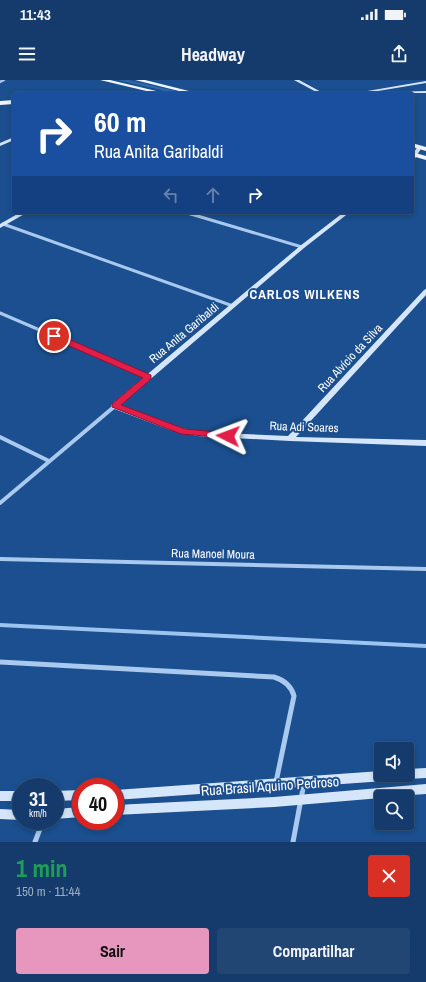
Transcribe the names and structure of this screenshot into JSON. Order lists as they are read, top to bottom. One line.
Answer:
{"streets":{"street":["Rua Anita Garibaldi","Rua Alvício da Silva","Rua Adi Soares","Rua Manoel Moura","Rua Brasil Aquino Pedroso"]},"crossings":[["Rua Anita Garibaldi","Rua Adi Soares"],["Rua Alvício da Silva","Rua Adi Soares"]],"districts":["CARLOS WILKENS"],"page":{"status":"11:43","header":"Headway","turn":["60 m","Rua Anita Garibaldi"],"speed":"31 km/h","limit":"40","heading":["1 min","150 m · 11:44"],"buttons":["Sair","Compartilhar"]}}
